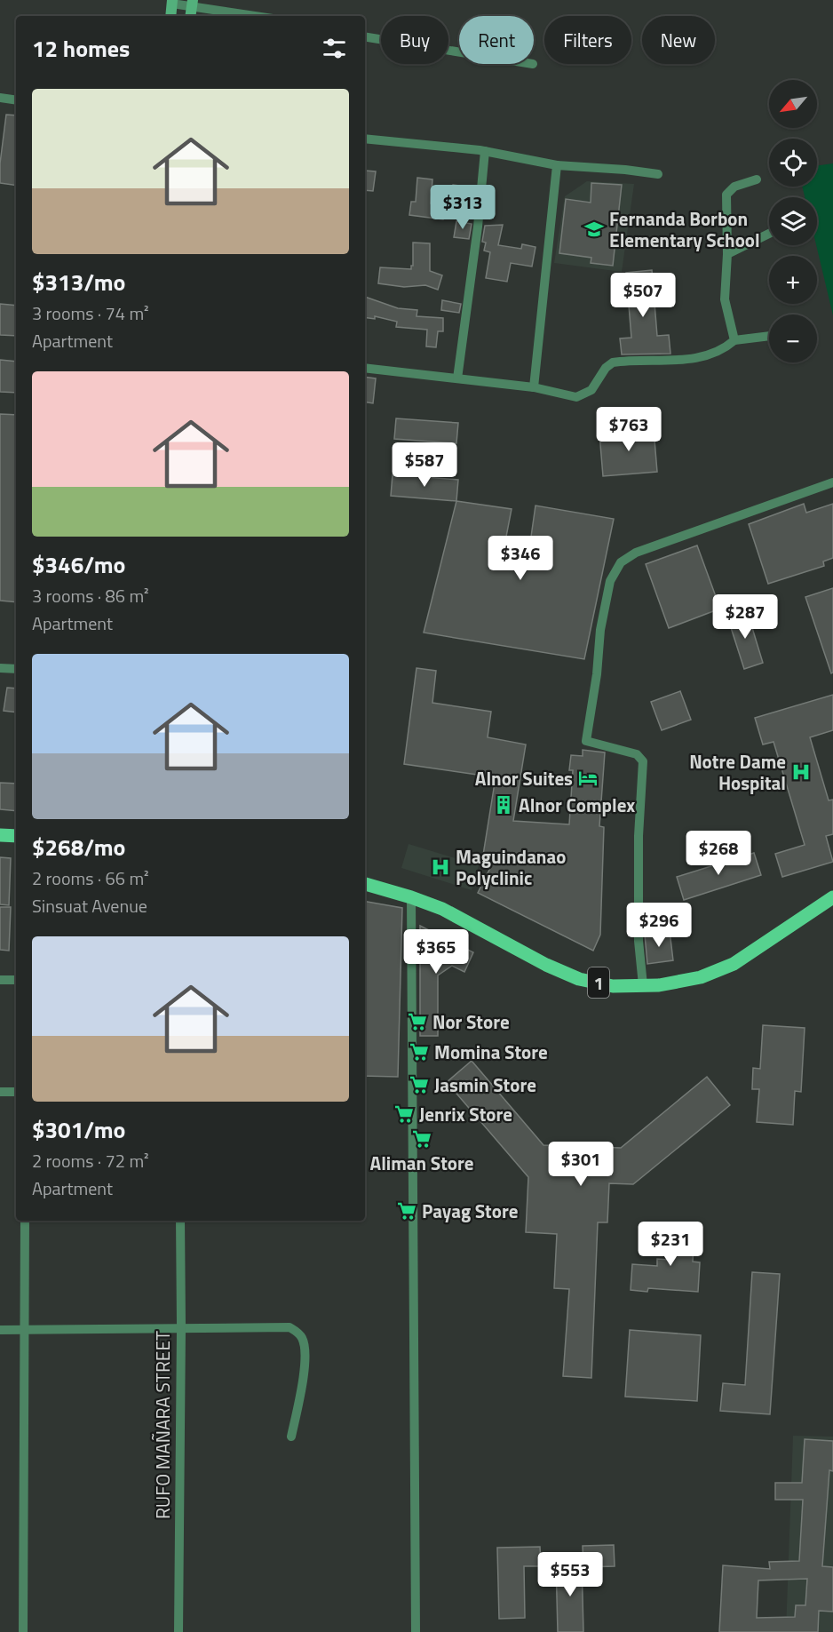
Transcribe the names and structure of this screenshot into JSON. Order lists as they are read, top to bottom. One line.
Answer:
{"streets":{"main road":["1"],"street":["RUFO MAÑARA STREET"]},"places":{"school or university":["Fernanda Borbon Elementary School"],"hospital":["Notre Dame Hospital","Maguindanao Polyclinic"],"hotel":["Alnor Suites"],"building":["Alnor Complex"],"supermarket":["Nor Store","Momina Store","Jasmin Store","Jenrix Store","Aliman Store","Payag Store"]},"north":"bottom left","page":{"chip":["Buy","Rent","Filters","New"],"heading":"12 homes","map_buttons":["+","−"],"list":[{"name":"$313/mo","note":"3 rooms · 74 m² · Apartment"},{"name":"$346/mo","note":"3 rooms · 86 m² · Apartment"},{"name":"$268/mo","note":"2 rooms · 66 m² · Sinsuat Avenue"},{"name":"$301/mo","note":"2 rooms · 72 m² · Apartment"}],"price":["$313","$507","$763","$587","$346","$287","$268","$296","$365","$301","$231","$553"]}}
